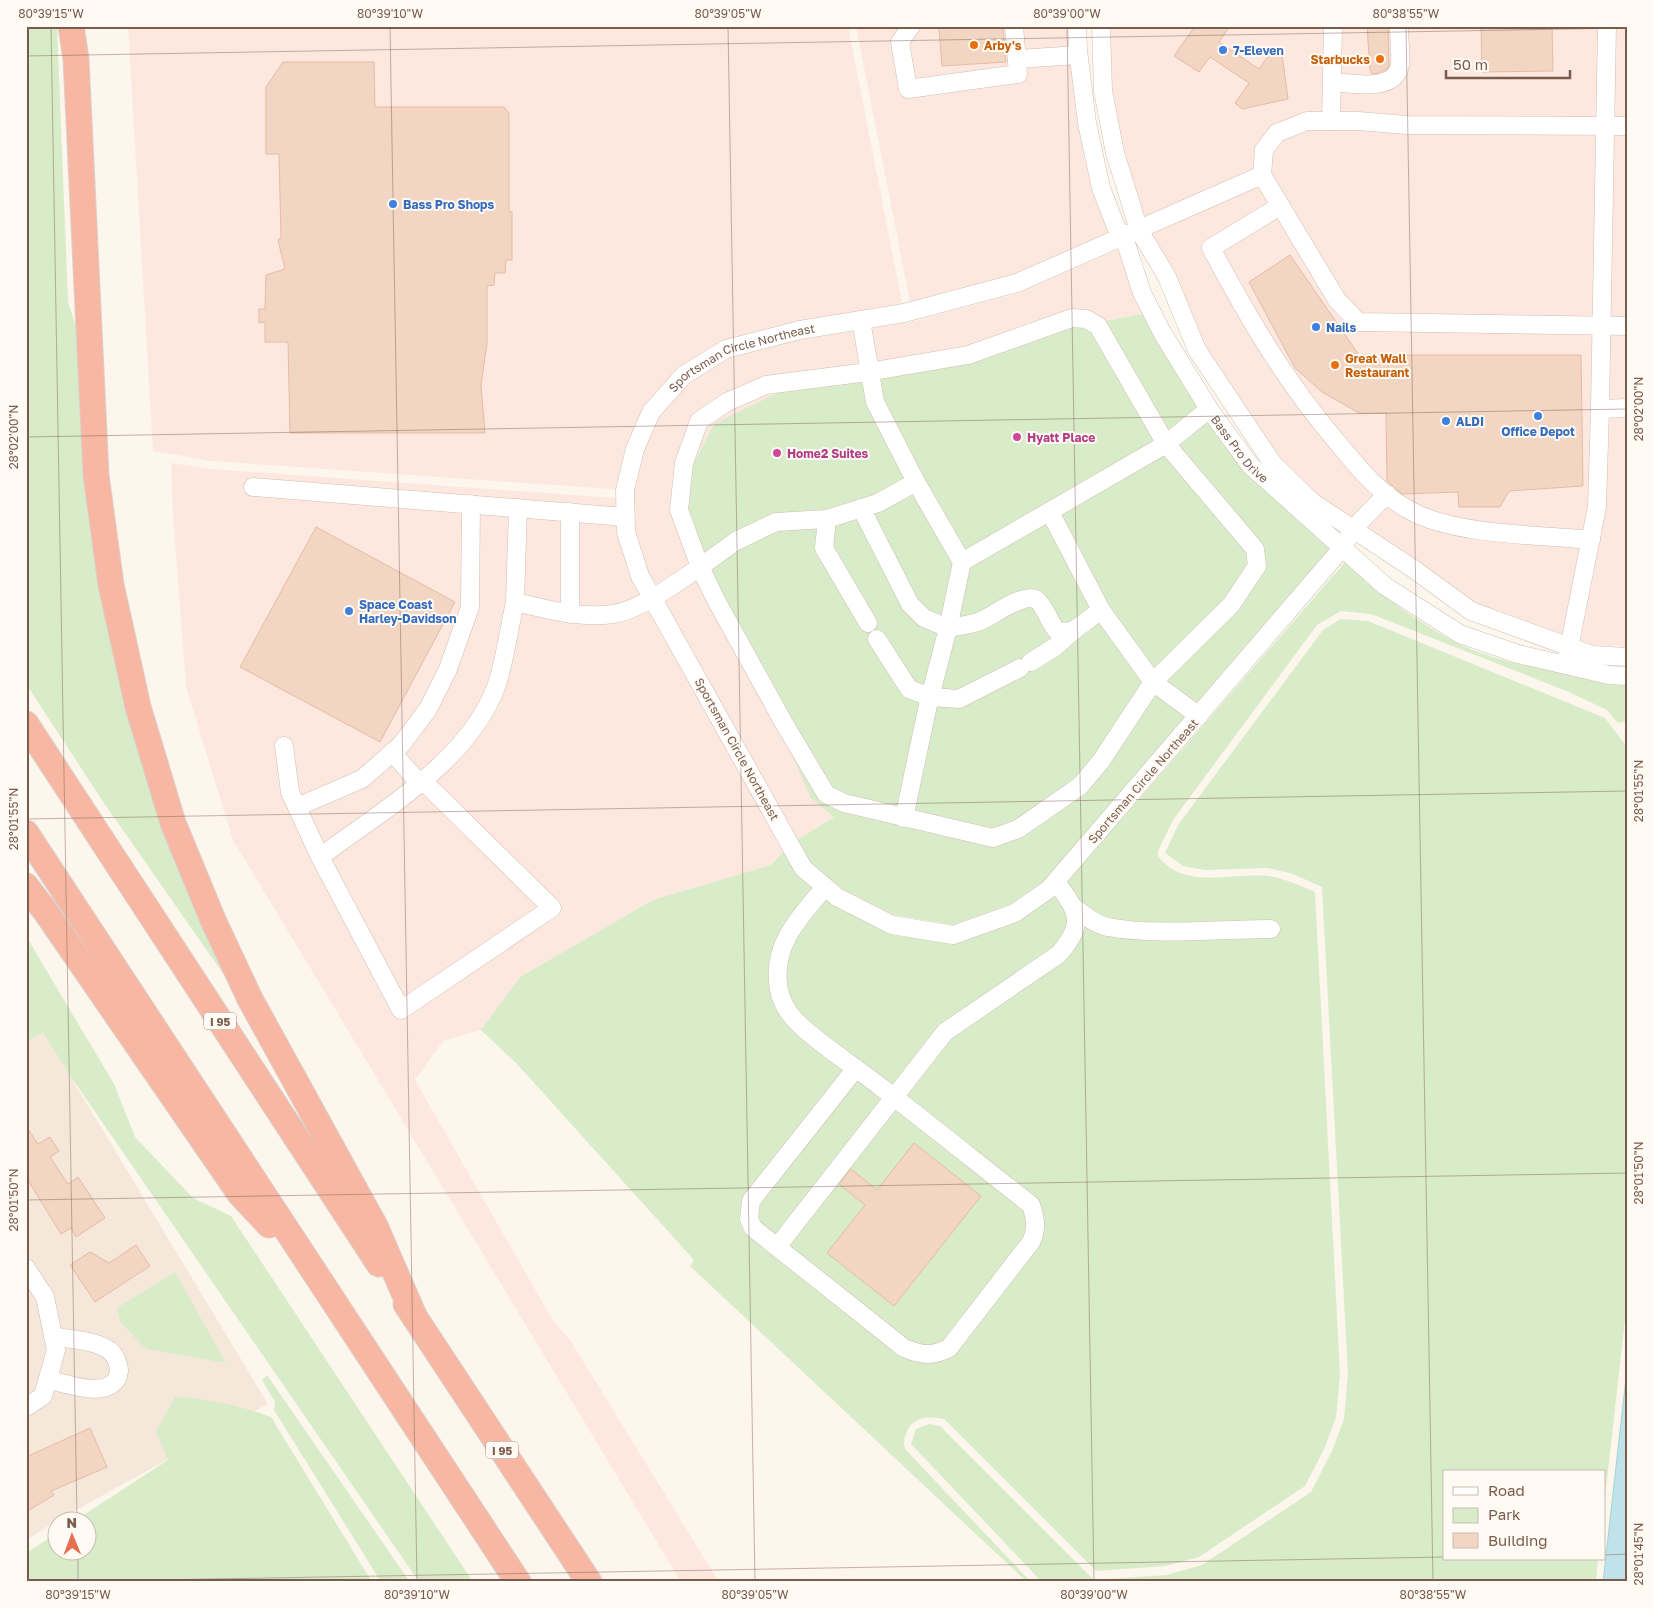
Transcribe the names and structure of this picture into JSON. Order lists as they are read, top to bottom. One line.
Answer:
{"streets":{"highway":["I 95"],"street":["Sportsman Circle Northeast","Bass Pro Drive"]},"crossings":[["Sportsman Circle Northeast","Bass Pro Drive"]],"places":["Arby's","7-Eleven","Starbucks","Bass Pro Shops","Nails","Great Wall Restaurant","Office Depot","ALDI","Hyatt Place","Home2 Suites","Space Coast Harley-Davidson"],"legend":["Road","Park","Building"],"scale_bar":"50 m","north":"top","coordinates":["80°39'15\"W","80°39'10\"W","80°39'05\"W","80°39'00\"W","80°38'55\"W","28°02'00\"N","28°01'55\"N","28°01'50\"N","28°01'45\"N"]}
